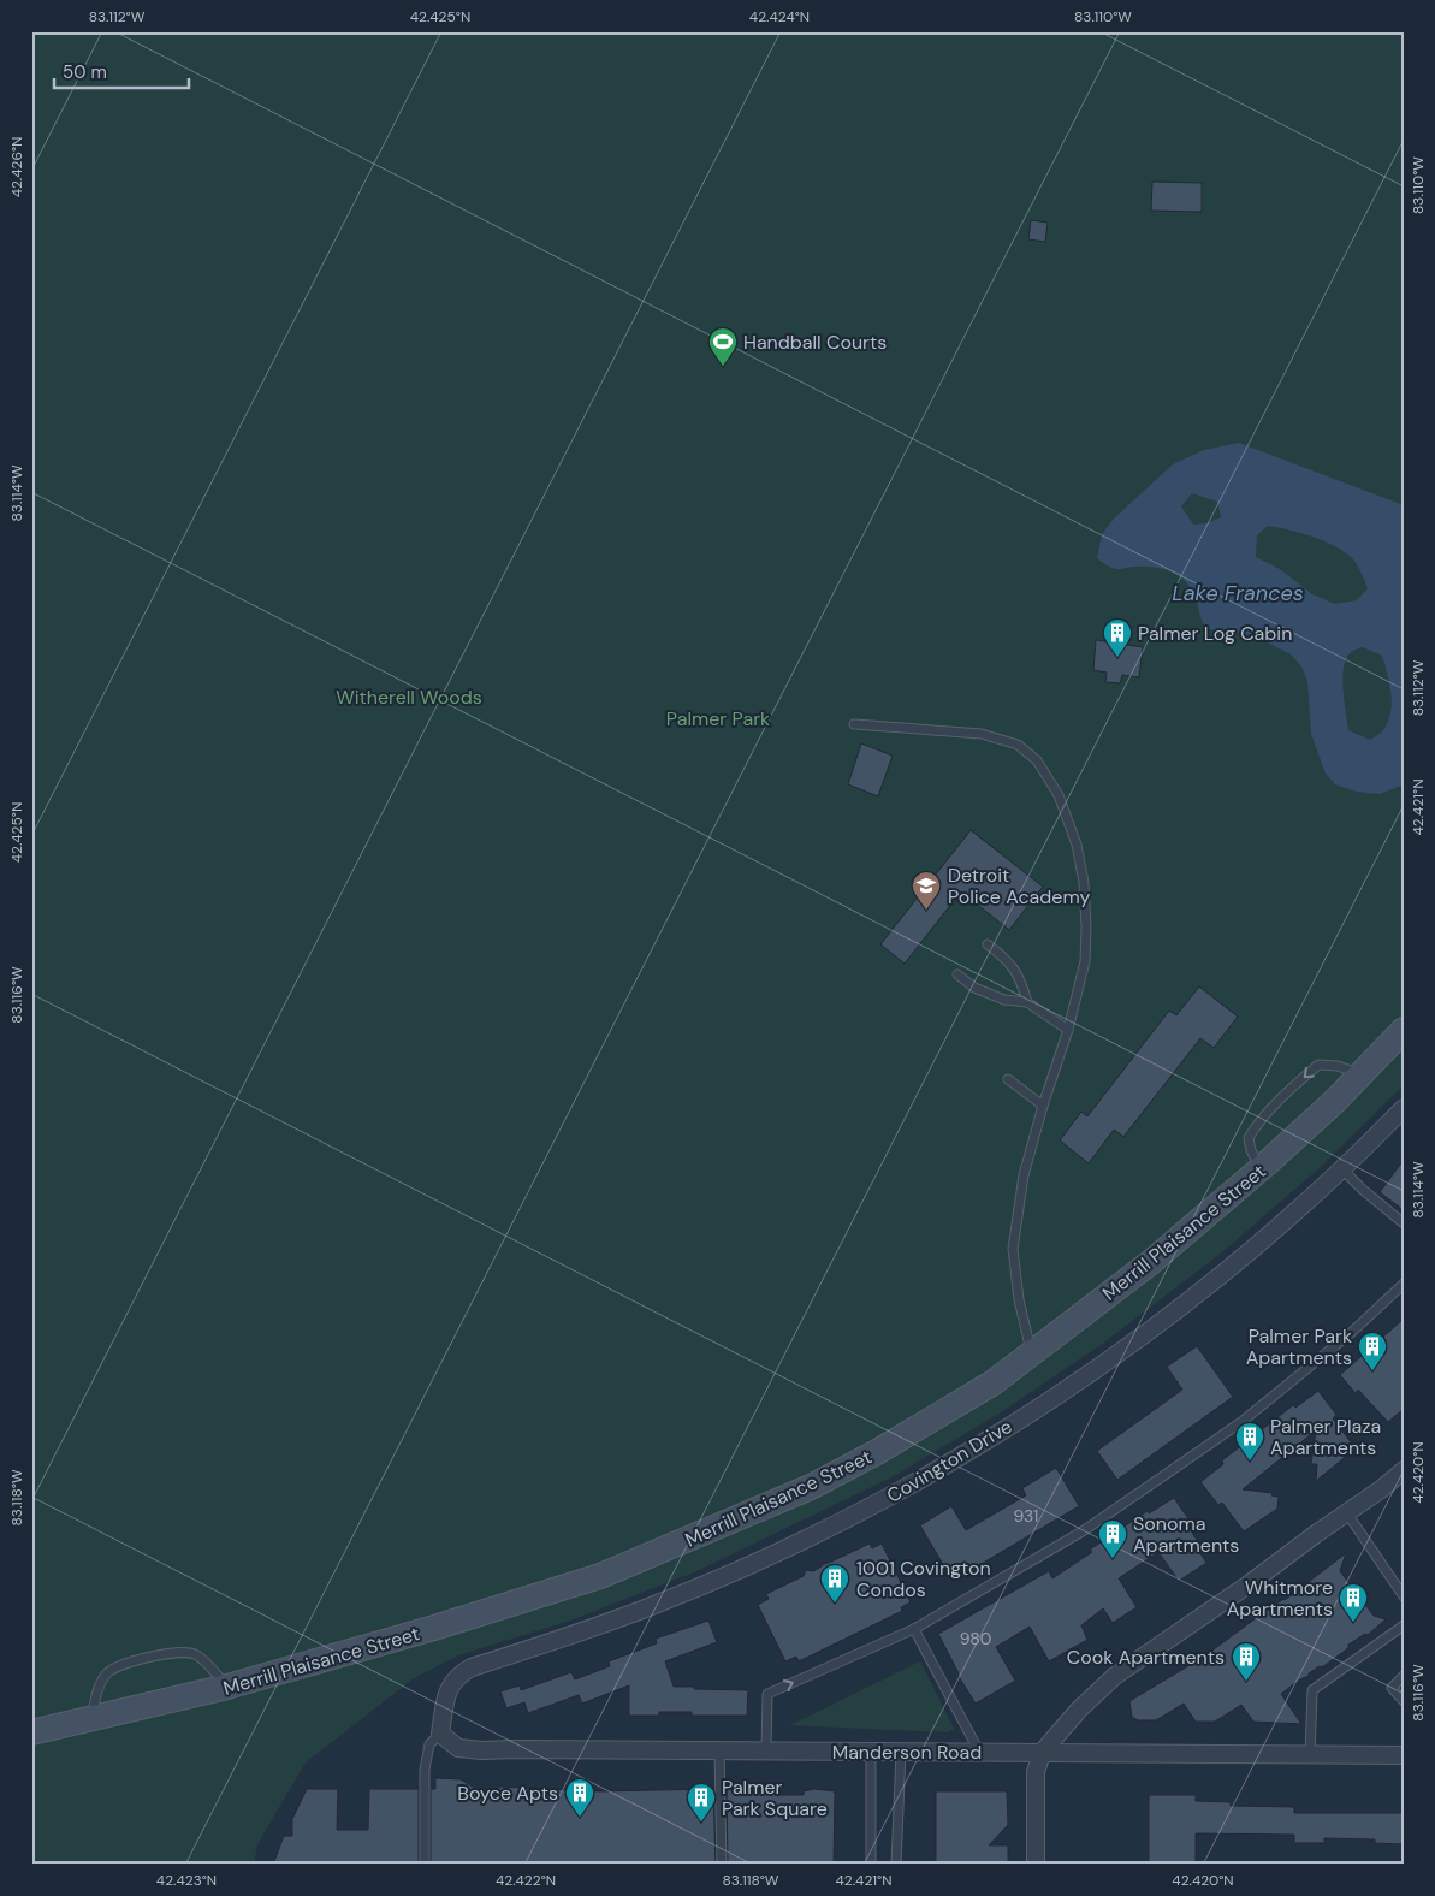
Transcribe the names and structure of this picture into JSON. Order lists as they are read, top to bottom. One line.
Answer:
{"streets":{"street":["Merrill Plaisance Street","Covington Drive","Manderson Road"]},"crossings":[["Covington Drive","Manderson Road"]],"water":["Lake Frances"],"parks":["Witherell Woods","Palmer Park"],"places":{"sports":["Handball Courts"],"building":["Palmer Log Cabin","Palmer Park Apartments","Palmer Plaza Apartments","Sonoma Apartments","1001 Covington Condos","Whitmore Apartments","Cook Apartments","Boyce Apts","Palmer Park Square"],"school or university":["Detroit Police Academy"]},"house_numbers":["931","980"],"scale_bar":"50 m","coordinates":["83.112°W","42.425°N","42.424°N","83.110°W","42.426°N","83.114°W","42.421°N","83.116°W","42.420°N","83.118°W","42.423°N","42.422°N"]}
